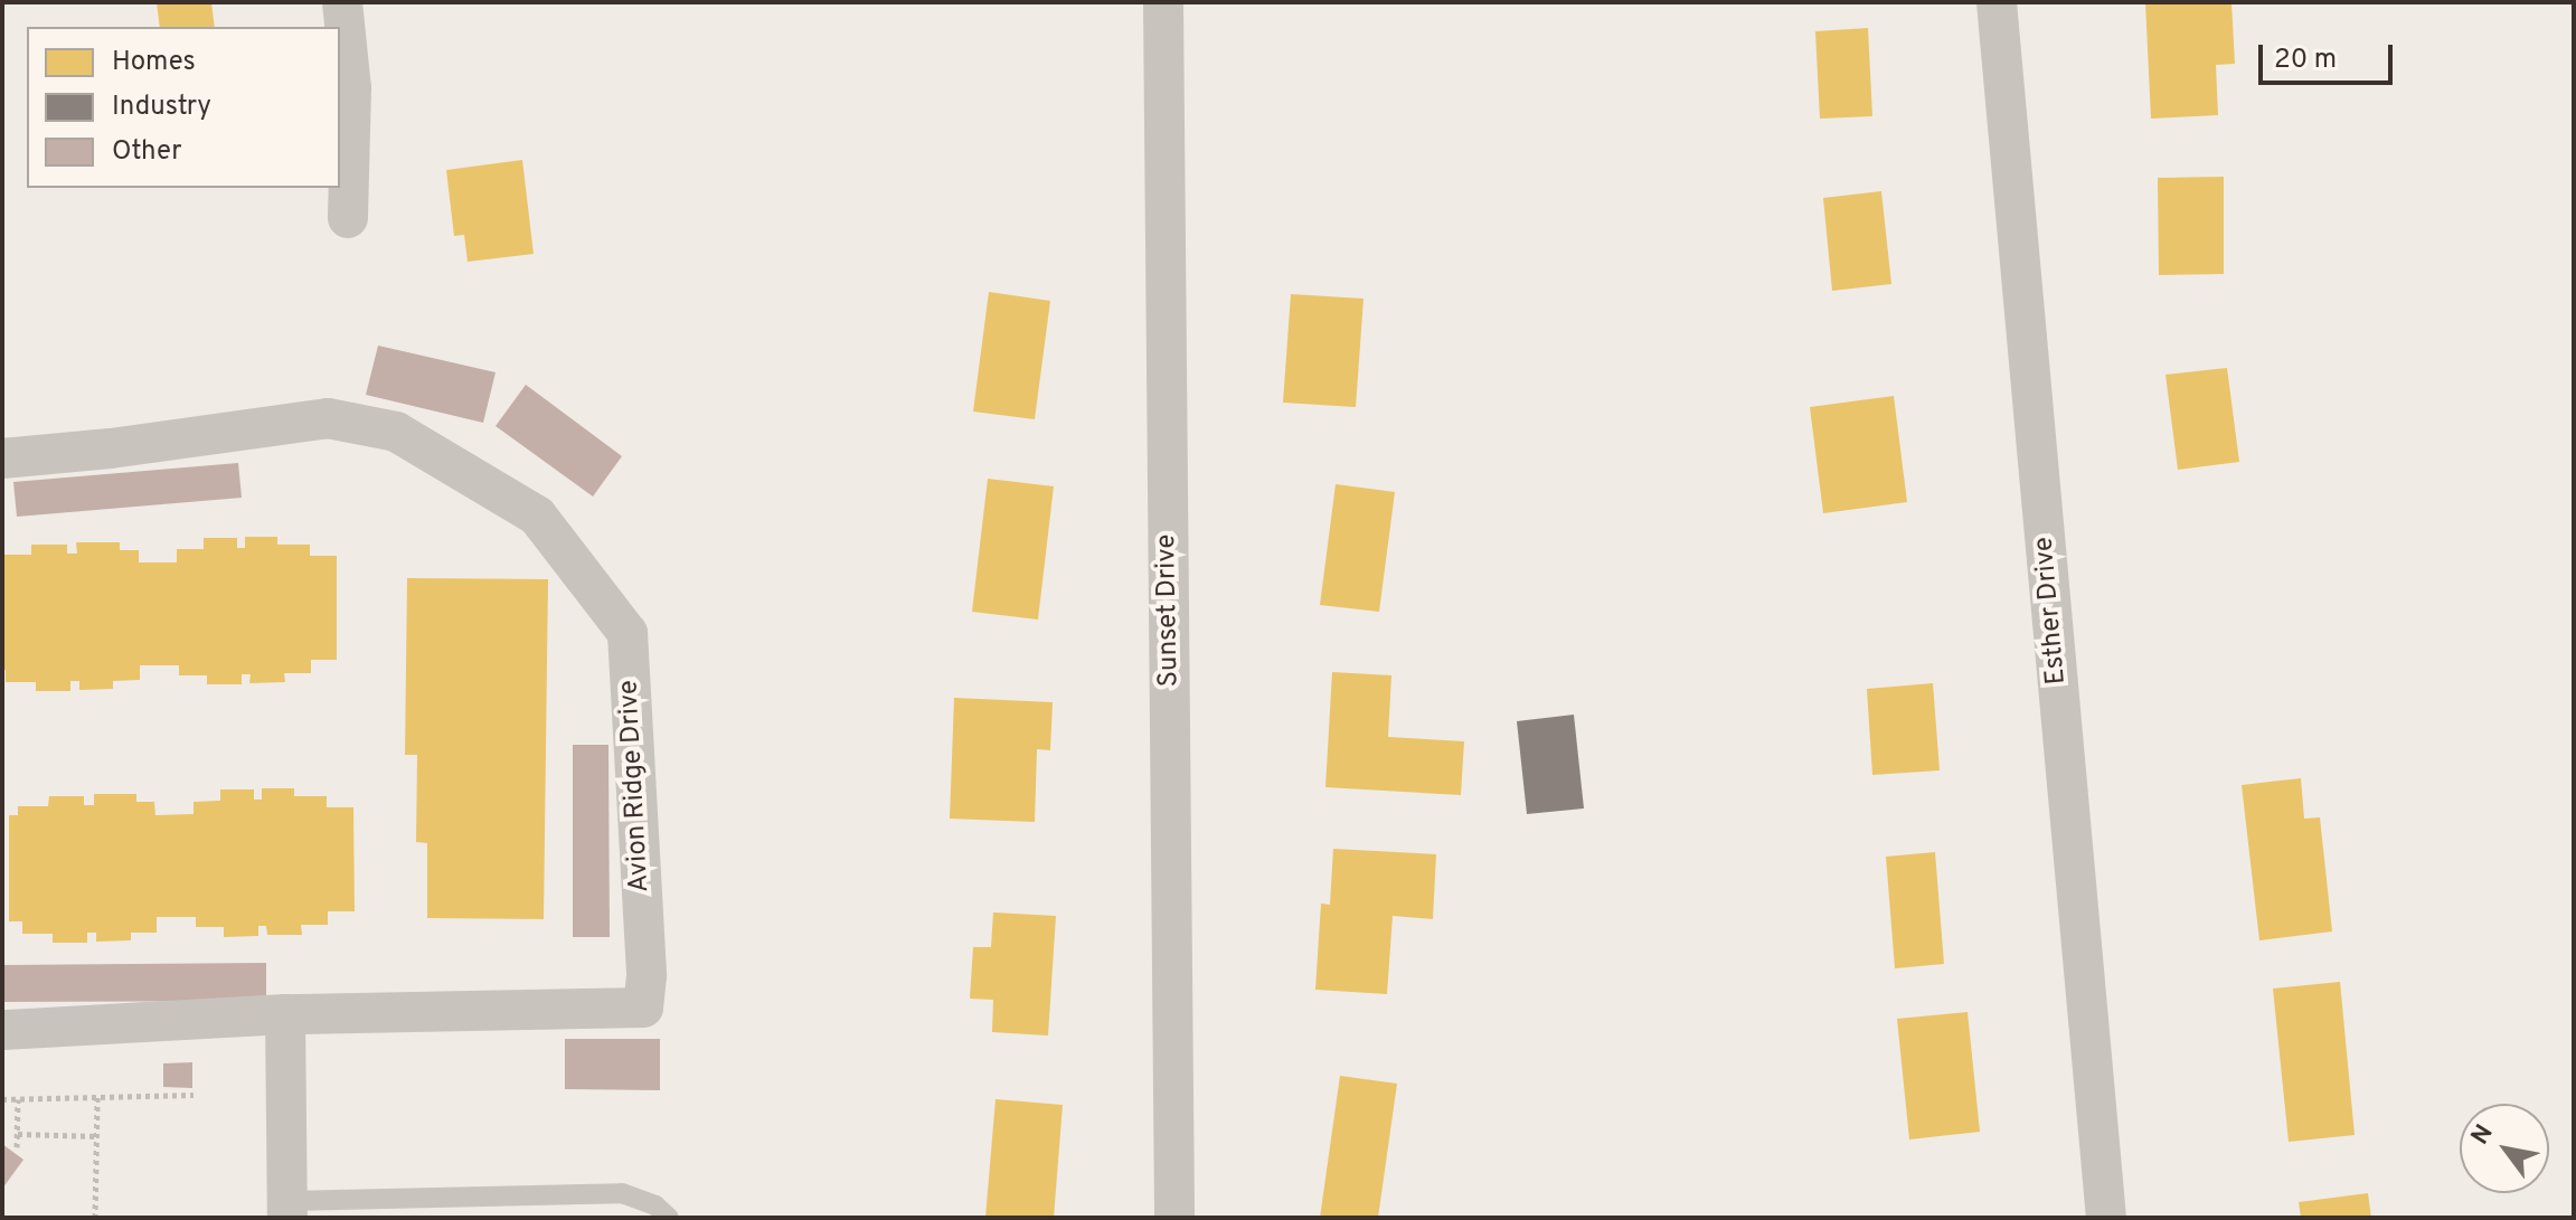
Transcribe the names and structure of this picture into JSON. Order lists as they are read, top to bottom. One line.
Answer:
{"streets":{"street":["Sunset Drive","Esther Drive","Avion Ridge Drive"]},"legend":["Homes","Industry","Other"],"scale_bar":"20 m","north":"top left"}
